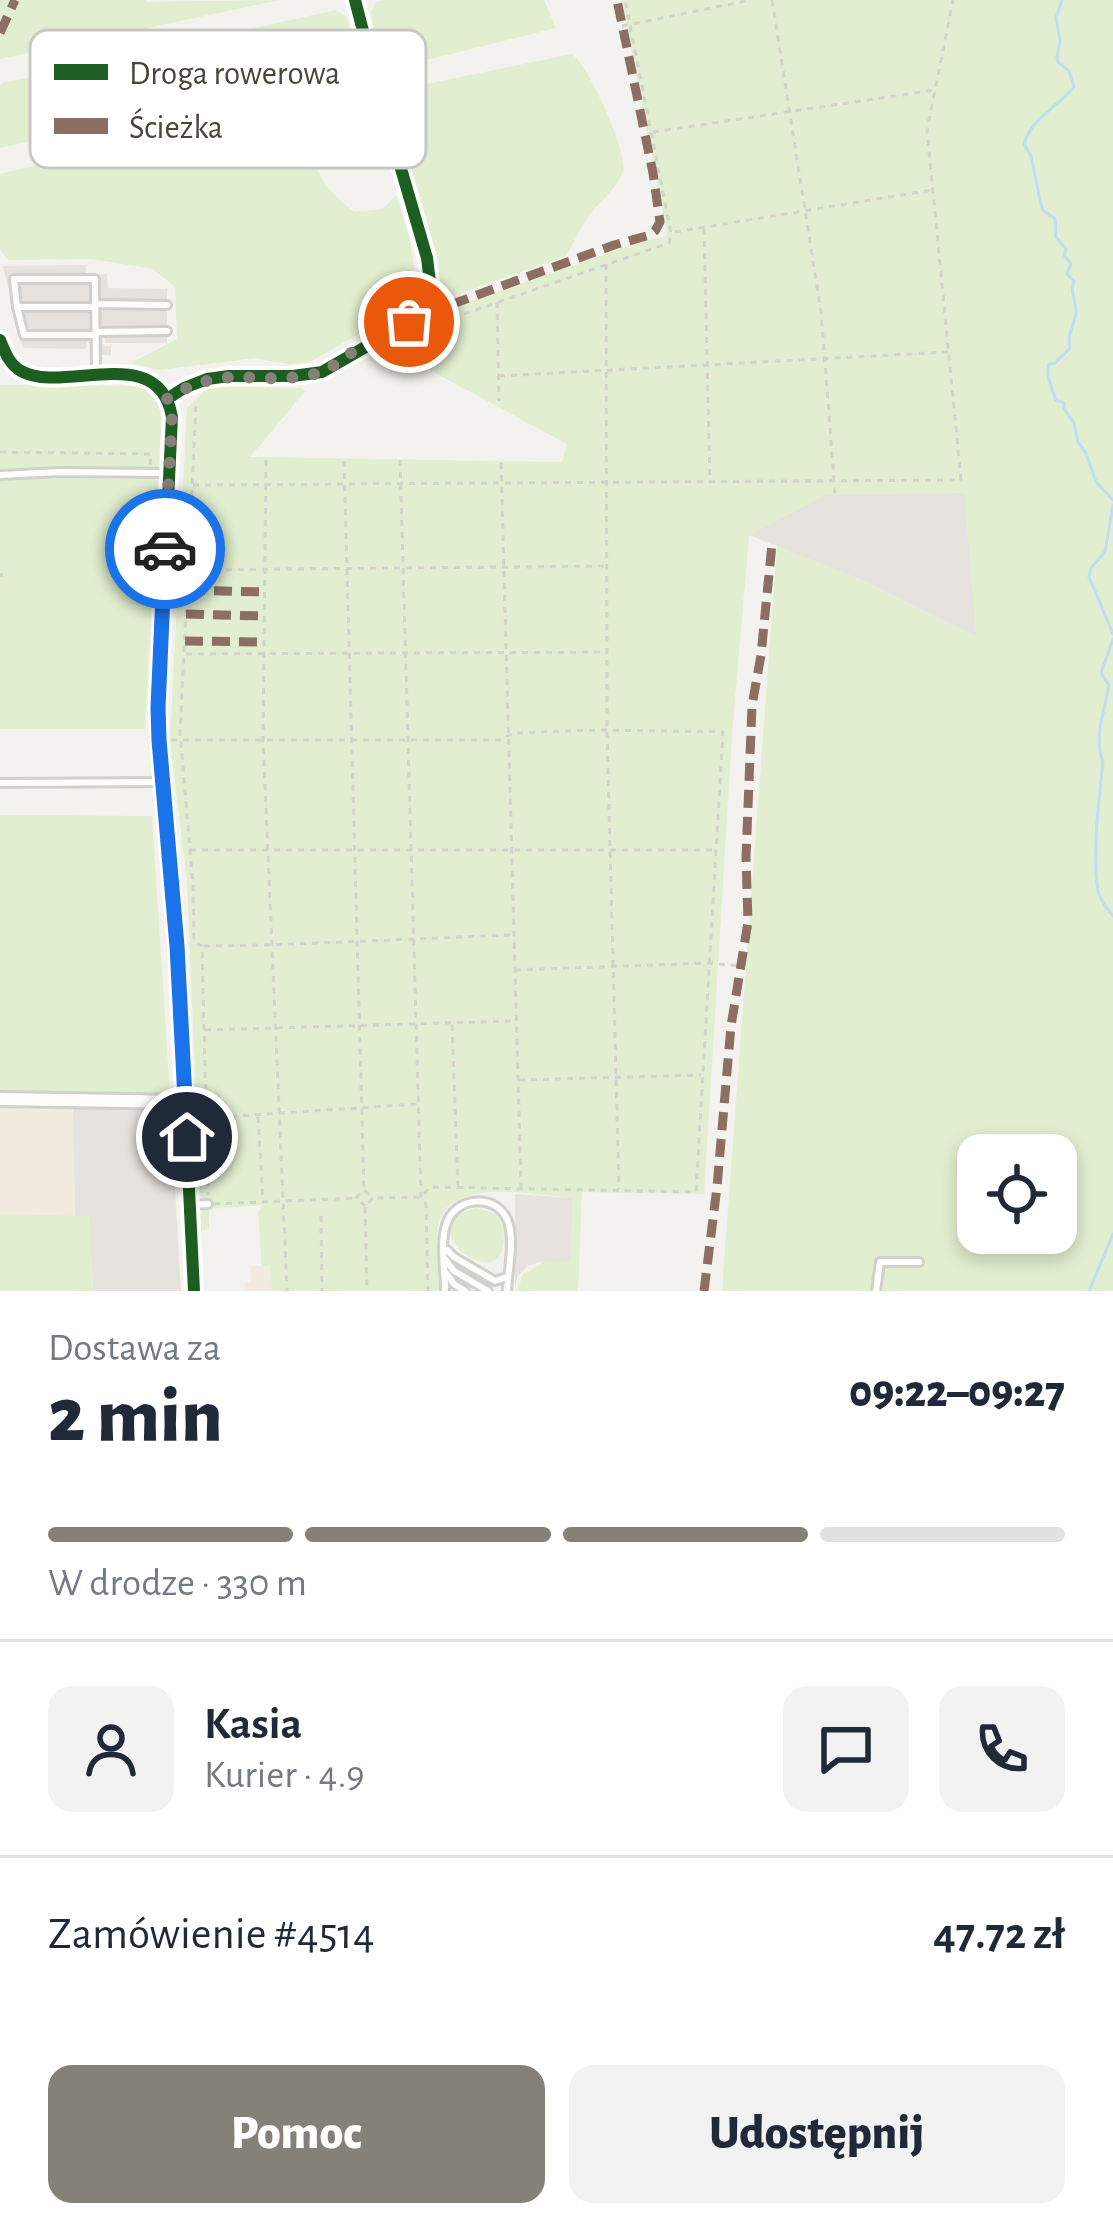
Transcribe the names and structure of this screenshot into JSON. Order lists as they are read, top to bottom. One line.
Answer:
{"legend":["Droga rowerowa","Ścieżka"],"page":{"heading":["2 min","Dostawa za","09:22–09:27"],"panel":["Kasia","Kurier · 4.9","Zamówienie #4514","47.72 zł"],"bar":"W drodze · 330 m","buttons":["Pomoc","Udostępnij"]}}
